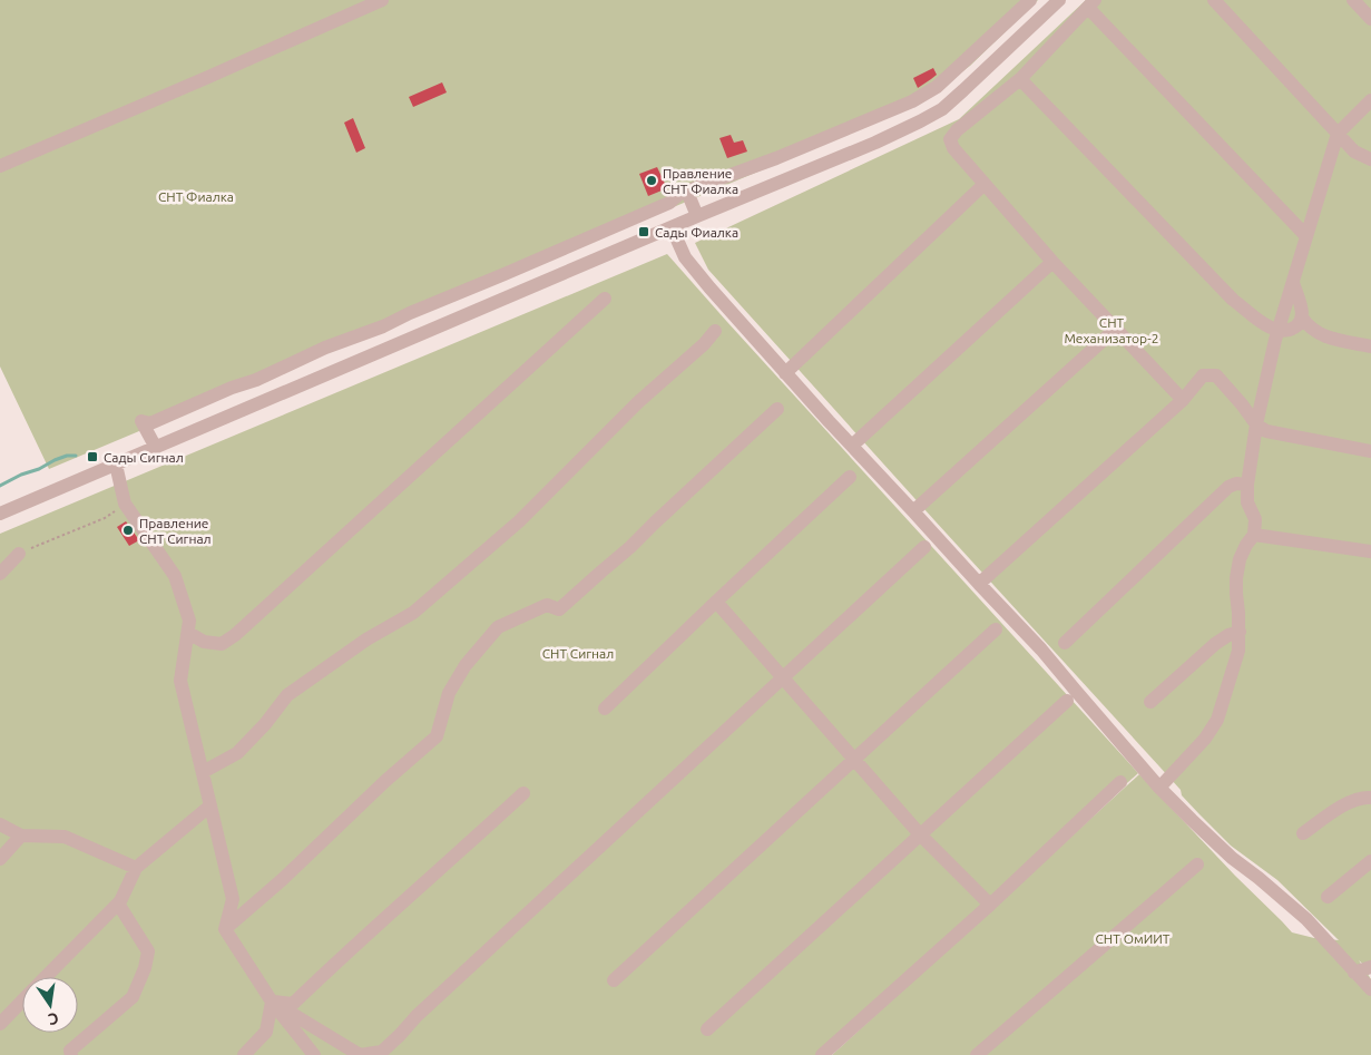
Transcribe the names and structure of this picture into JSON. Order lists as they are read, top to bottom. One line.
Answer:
{"parks":["СНТ Фиалка","СНТ Механизатор-2","СНТ Сигнал","СНТ ОмИИТ"],"places":{"other":["Правление СНТ Фиалка","Правление СНТ Сигнал"],"transit":["Сады Фиалка","Сады Сигнал"]},"north":"bottom"}
